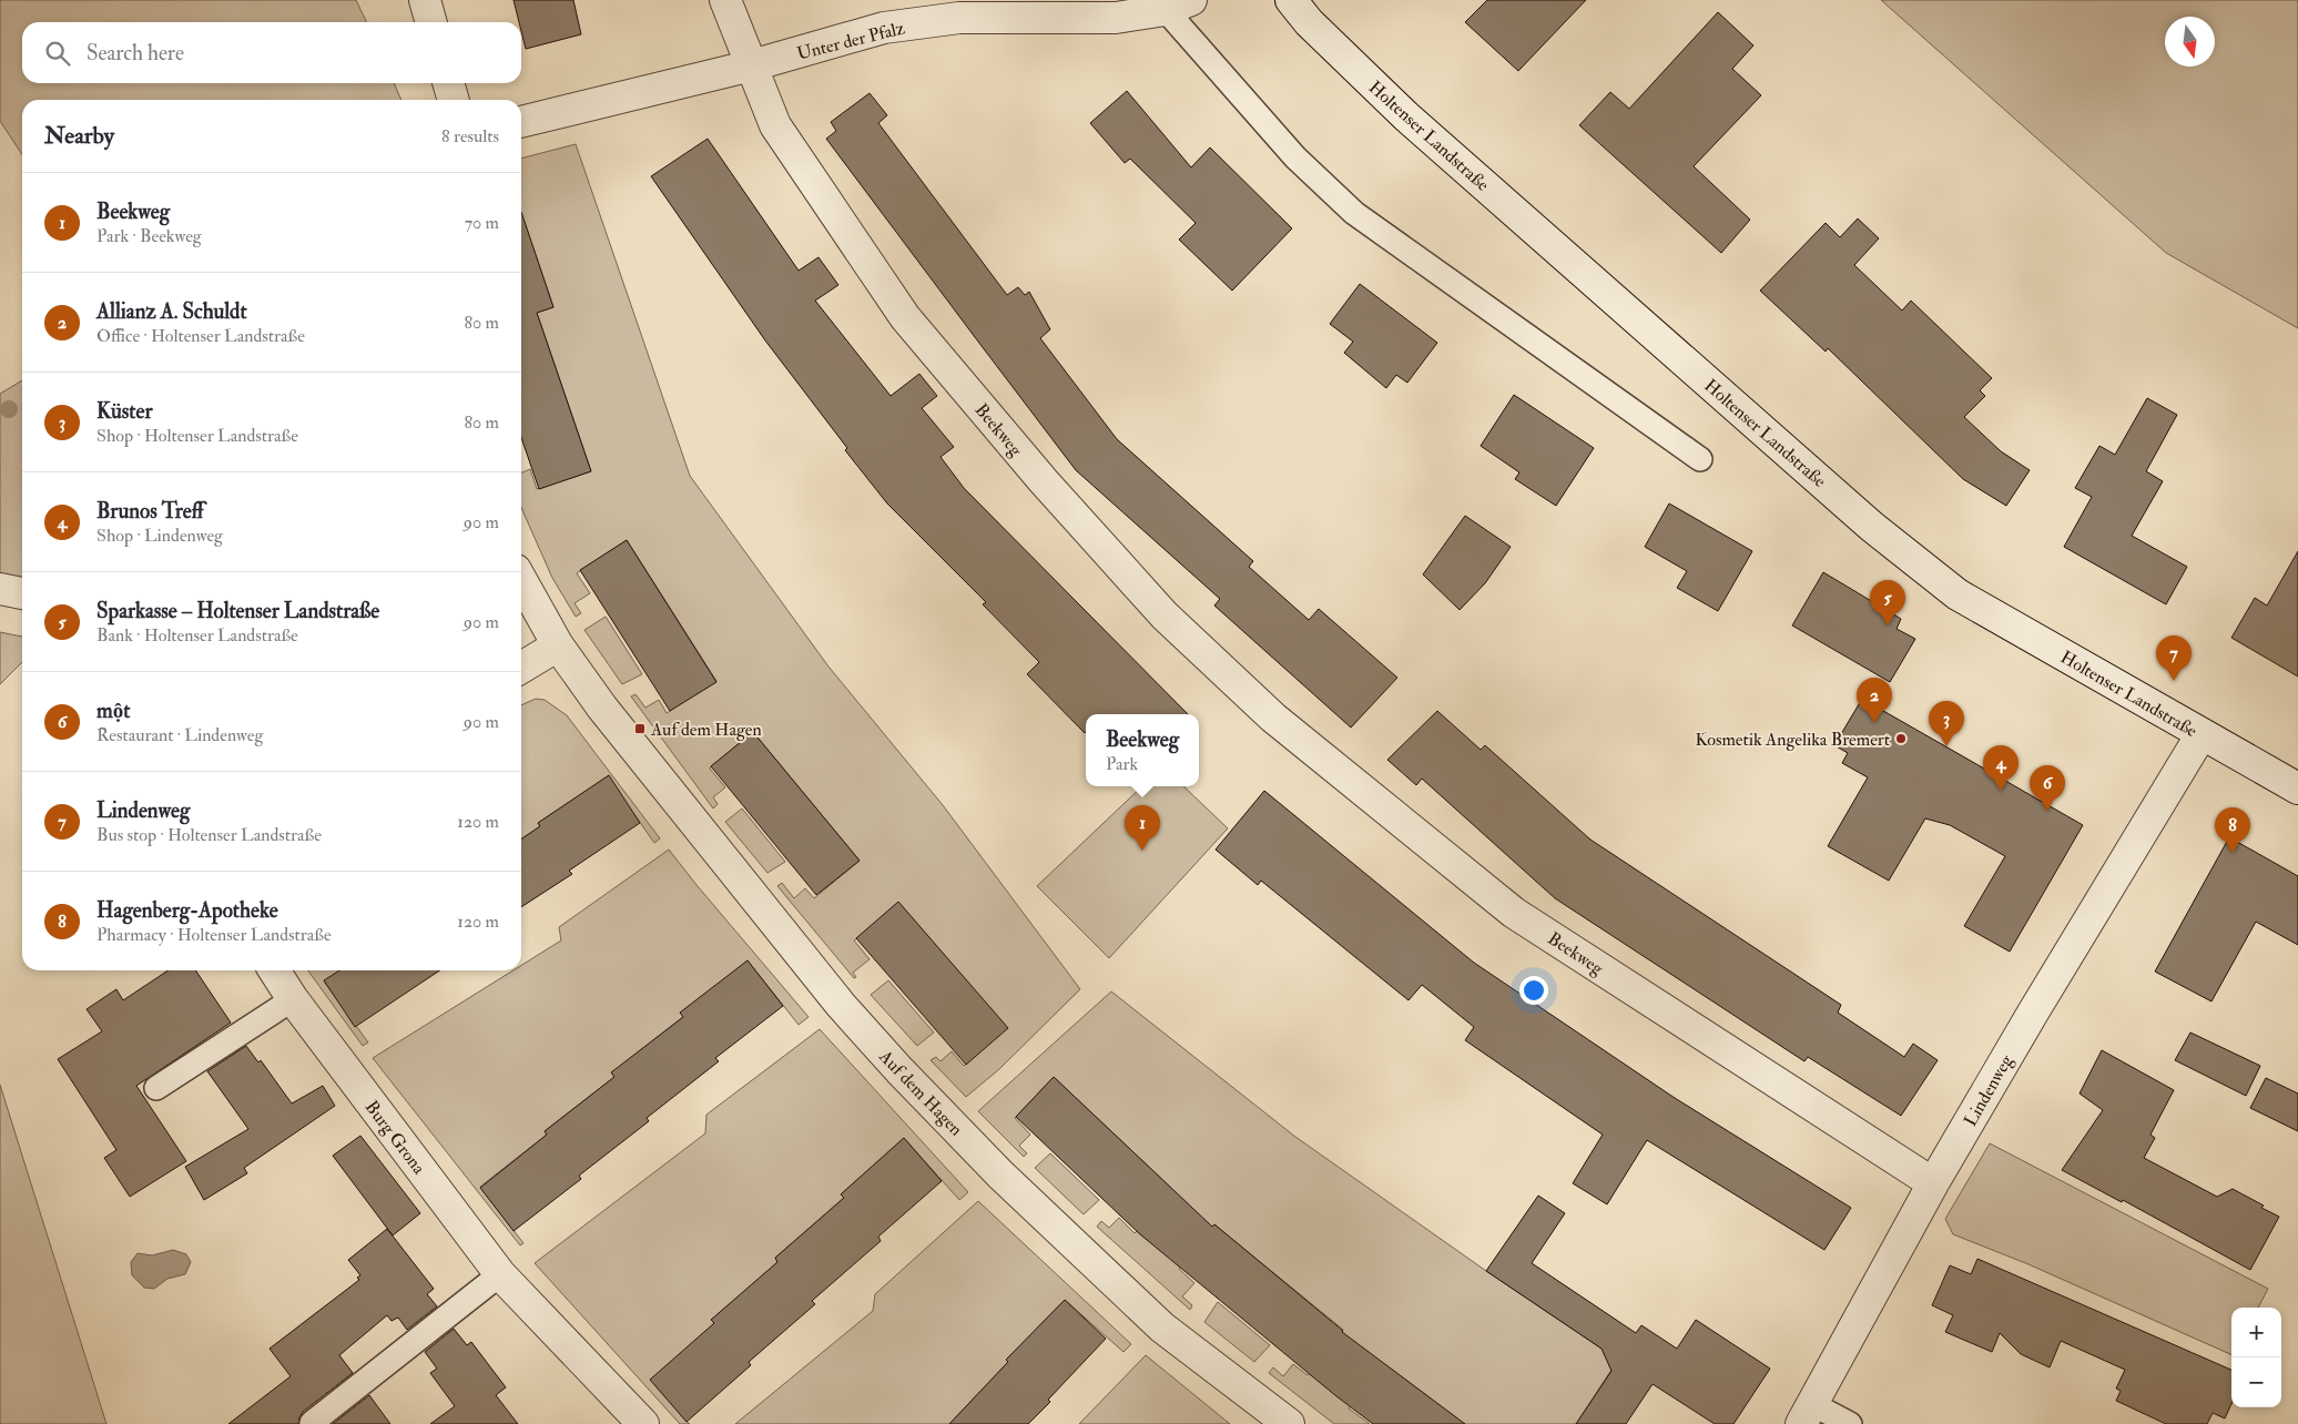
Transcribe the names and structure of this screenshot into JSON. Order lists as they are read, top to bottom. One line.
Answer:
{"streets":{"street":["Unter der Pfalz","Holtenser Landstraße","Beekweg","Lindenweg","Auf dem Hagen","Burg Grona"]},"crossings":[["Unter der Pfalz","Beekweg"],["Holtenser Landstraße","Lindenweg"],["Beekweg","Lindenweg"]],"places":{"transit":["Auf dem Hagen"],"other":["Kosmetik Angelika Bremert"]},"north":"bottom","page":{"search":"Search here","heading":["Nearby","8 results"],"list":[{"mark":"1","name":"Beekweg","note":"Park · Beekweg","value":"70 m"},{"mark":"2","name":"Allianz A. Schuldt","note":"Office · Holtenser Landstraße","value":"80 m"},{"mark":"3","name":"Küster","note":"Shop · Holtenser Landstraße","value":"80 m"},{"mark":"4","name":"Brunos Treff","note":"Shop · Lindenweg","value":"90 m"},{"mark":"5","name":"Sparkasse – Holtenser Landstraße","note":"Bank · Holtenser Landstraße","value":"90 m"},{"mark":"6","name":"một","note":"Restaurant · Lindenweg","value":"90 m"},{"mark":"7","name":"Lindenweg","note":"Bus stop · Holtenser Landstraße","value":"120 m"},{"mark":"8","name":"Hagenberg-Apotheke","note":"Pharmacy · Holtenser Landstraße","value":"120 m"}],"pins":["5","7","2","3","4","6","1","8"],"popup":["Beekweg","Park"],"map_buttons":["+","−"]}}
